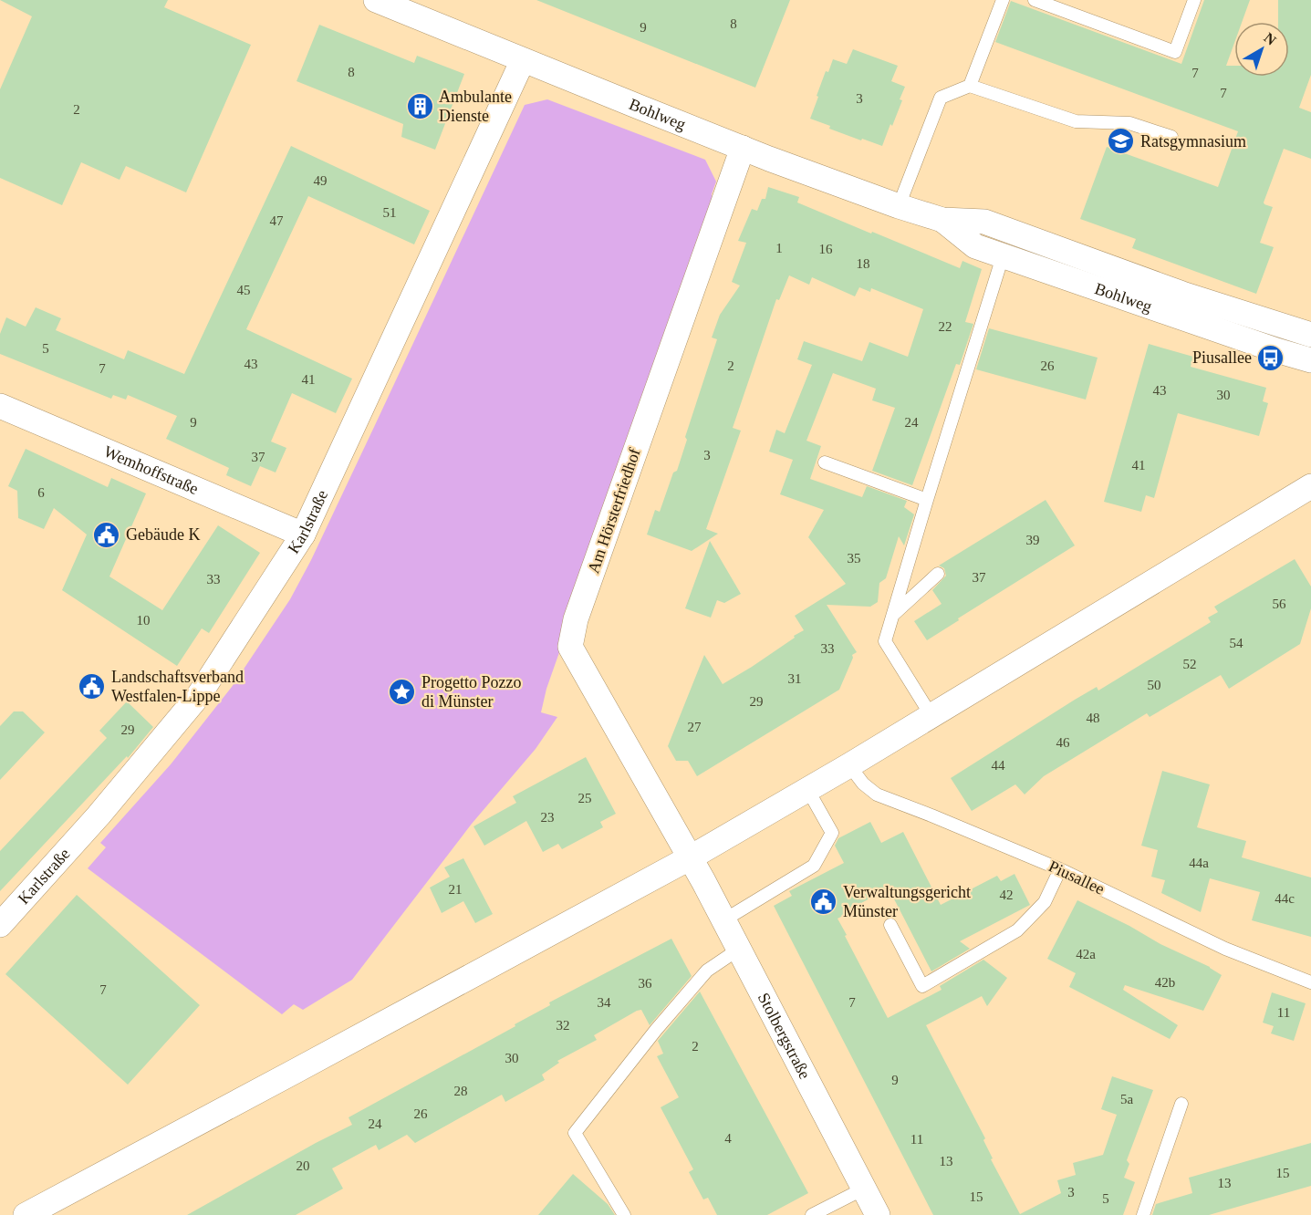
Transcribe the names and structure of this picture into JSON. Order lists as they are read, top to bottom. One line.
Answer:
{"streets":{"street":["Bohlweg","Wemhoffstraße","Am Hörsterfriedhof","Karlstraße","Stolbergstraße"],"lane":["Piusallee"]},"crossings":[["Bohlweg","Am Hörsterfriedhof"],["Bohlweg","Karlstraße"],["Wemhoffstraße","Karlstraße"],["Am Hörsterfriedhof","Stolbergstraße"]],"places":{"building":["Ambulante Dienste"],"school or university":["Ratsgymnasium"],"bus stop":["Piusallee"],"public building":["Gebäude K","Landschaftsverband Westfalen-Lippe","Verwaltungsgericht Münster"],"place":["Progetto Pozzo di Münster"]},"house_numbers":["8","9","8","7","7","3","2","49","51","47","1","16","18","45","22","5","43","2","26","7","41","43","30","9","24","3","37","41","6","39","35","37","33","56","10","54","33","52","31","50","29","48","27","29","46","44","25","23","44a","21","42","44c","42a","42b","36","7","34","7","11","32","2","30","9","28","5a","26","24","4","11","13","20","15","13","3","15","5"],"north":"top right"}
